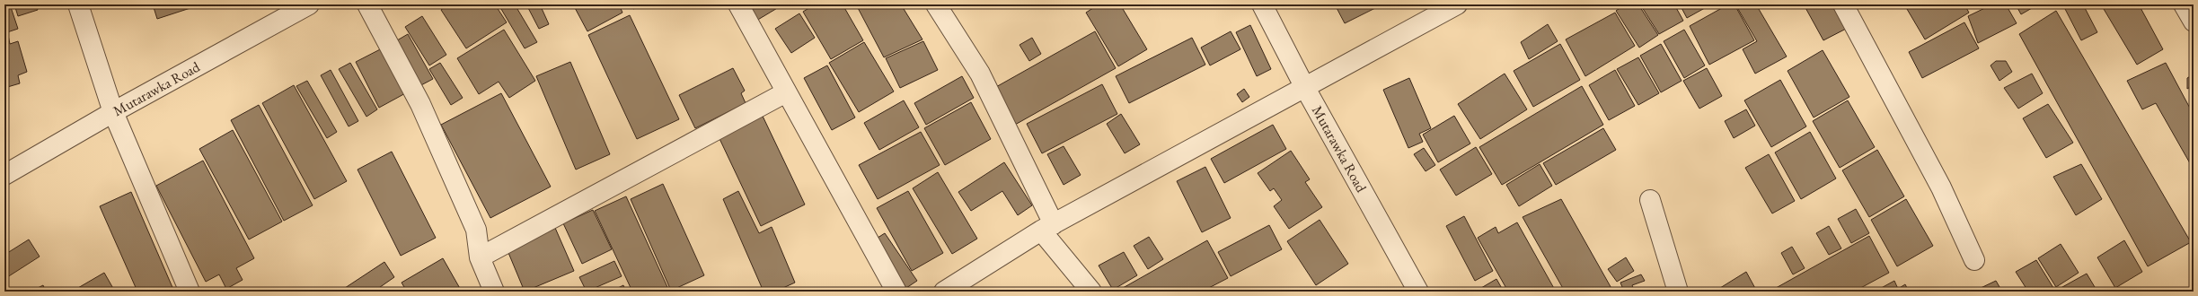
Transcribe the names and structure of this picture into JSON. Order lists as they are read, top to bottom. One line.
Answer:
{"streets":{"street":["Mutarawka Road"]}}
